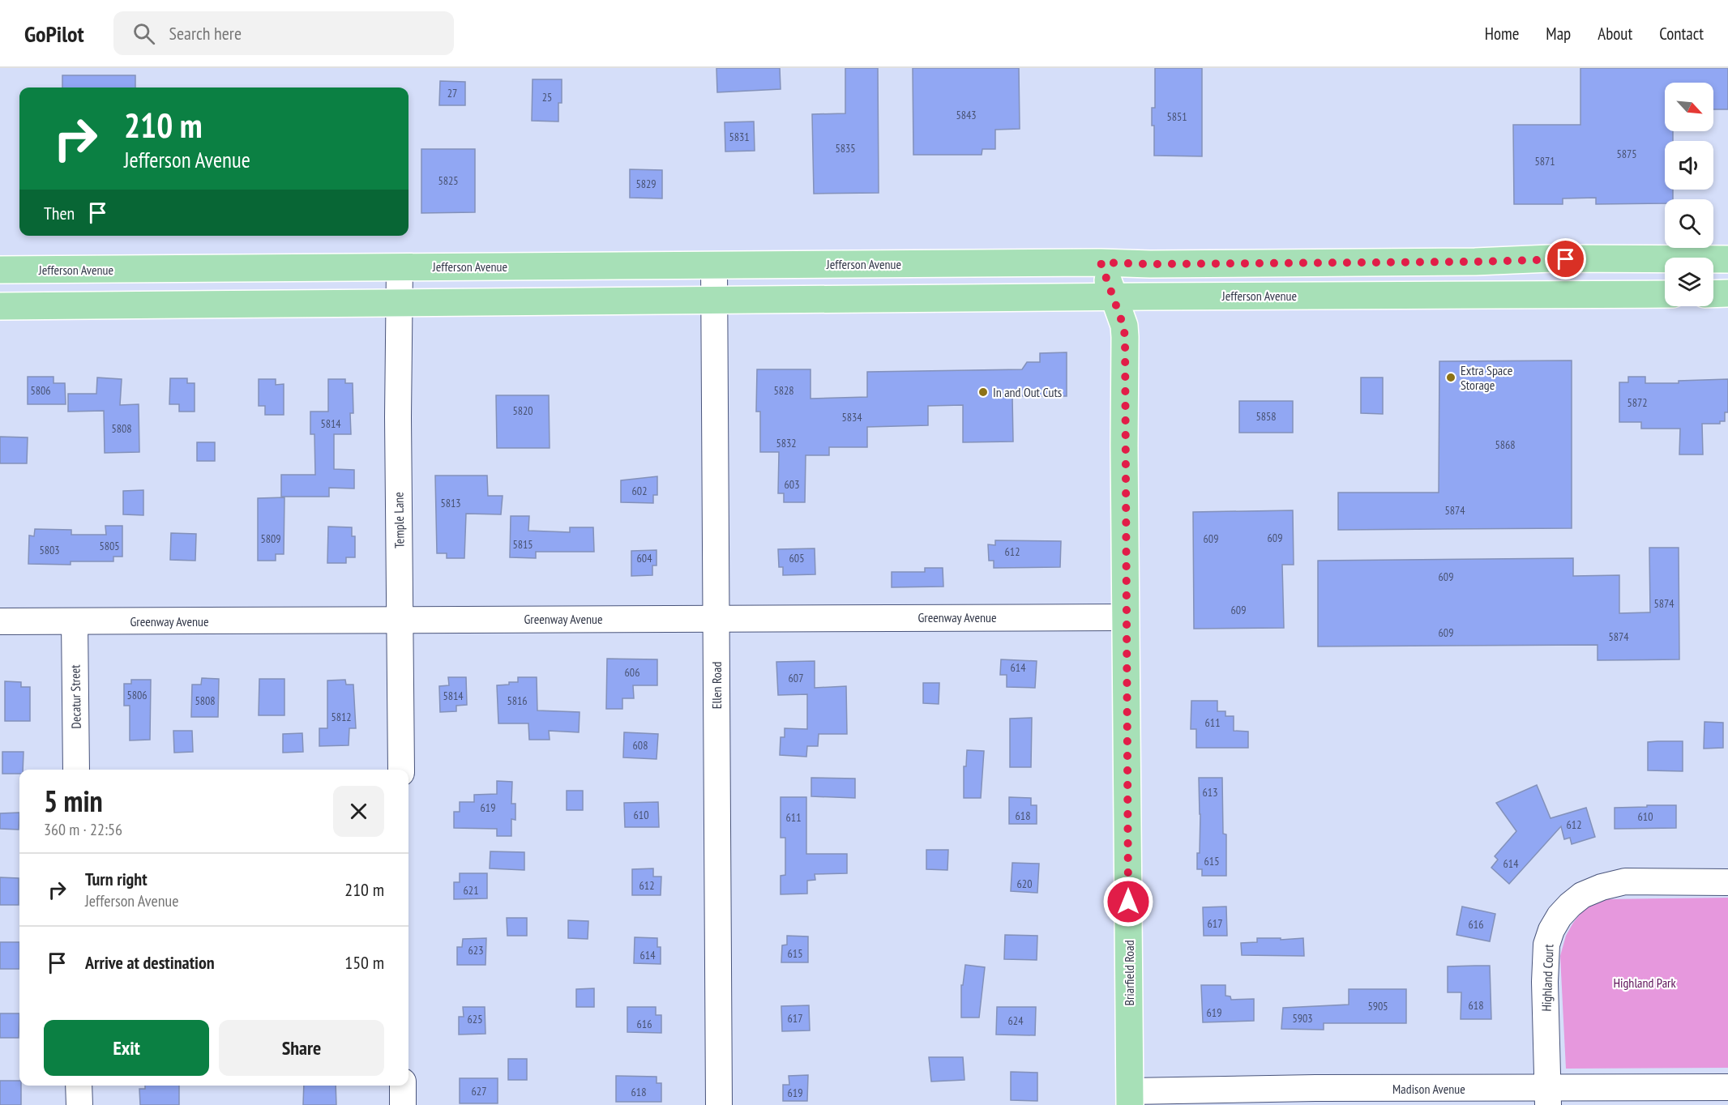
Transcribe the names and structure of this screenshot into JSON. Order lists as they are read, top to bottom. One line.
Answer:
{"streets":{"main road":["Jefferson Avenue","Briarfield Road"],"street":["Temple Lane","Greenway Avenue","Ellen Road","Decatur Street","Highland Court","Madison Avenue"]},"crossings":[["Jefferson Avenue","Temple Lane"],["Jefferson Avenue","Ellen Road"],["Jefferson Avenue","Briarfield Road"],["Temple Lane","Greenway Avenue"],["Greenway Avenue","Ellen Road"],["Greenway Avenue","Decatur Street"],["Greenway Avenue","Briarfield Road"],["Briarfield Road","Madison Avenue"],["Highland Court","Madison Avenue"]],"parks":["Highland Park"],"places":["Extra Space Storage","In and Out Cuts"],"house_numbers":["27","25","5843","5851","5831","5835","5875","5871","5825","5829","5806","5828","5872","5820","5858","5834","5814","5808","5832","5868","603","602","5813","5874","609","5809","609","5815","5805","5803","612","604","605","609","5874","609","609","5874","614","606","607","5806","5814","5808","5816","5812","611","608","613","619","610","618","610","611","612","615","614","620","612","621","617","616","623","615","614","618","5905","619","617","5903","625","624","616","627","618","619"],"north":"bottom right","page":{"header":"GoPilot","search":"Search here","nav":["Home","Map","About","Contact"],"turn":["210 m","Jefferson Avenue"],"then":"Then","heading":["5 min","360 m · 22:56"],"list":[{"name":"Turn right","note":"Jefferson Avenue","value":"210 m"},{"name":"Arrive at destination","value":"150 m"}],"buttons":["Exit","Share"]}}
